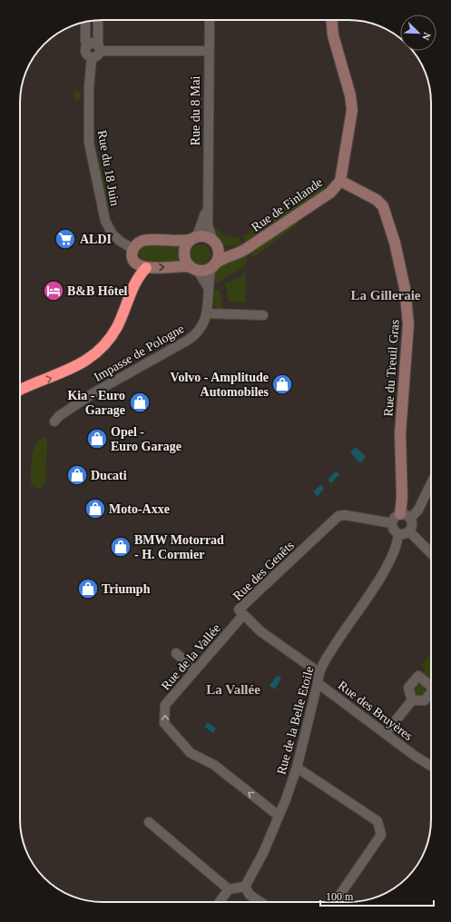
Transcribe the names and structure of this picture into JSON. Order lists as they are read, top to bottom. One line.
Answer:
{"streets":{"street":["Rue du 8 Mai","Rue du 18 Juin","Rue de Finlande","Impasse de Pologne","Rue du Treuil Gras","Rue des Genêts","Rue de la Vallée","Rue des Bruyères","Rue de la Belle Etoile"]},"crossings":[["Rue du 8 Mai","Rue de Finlande"],["Rue du 8 Mai","Impasse de Pologne"],["Rue de Finlande","Impasse de Pologne"],["Rue de Finlande","Rue du Treuil Gras"],["Rue du Treuil Gras","Rue des Genêts"],["Rue du Treuil Gras","Rue de la Belle Etoile"],["Rue des Genêts","Rue de la Vallée"],["Rue des Genêts","Rue de la Belle Etoile"],["Rue de la Vallée","Rue de la Belle Etoile"],["Rue des Bruyères","Rue de la Belle Etoile"]],"districts":["La Gilleraie","La Vallée"],"places":{"supermarket":["ALDI"],"hotel":["B&B Hôtel"],"shop":["Volvo - Amplitude Automobiles","Kia - Euro Garage","Opel - Euro Garage","Ducati","Moto-Axxe","BMW Motorrad - H. Cormier","Triumph"]},"scale_bar":"100 m","north":"bottom right"}
